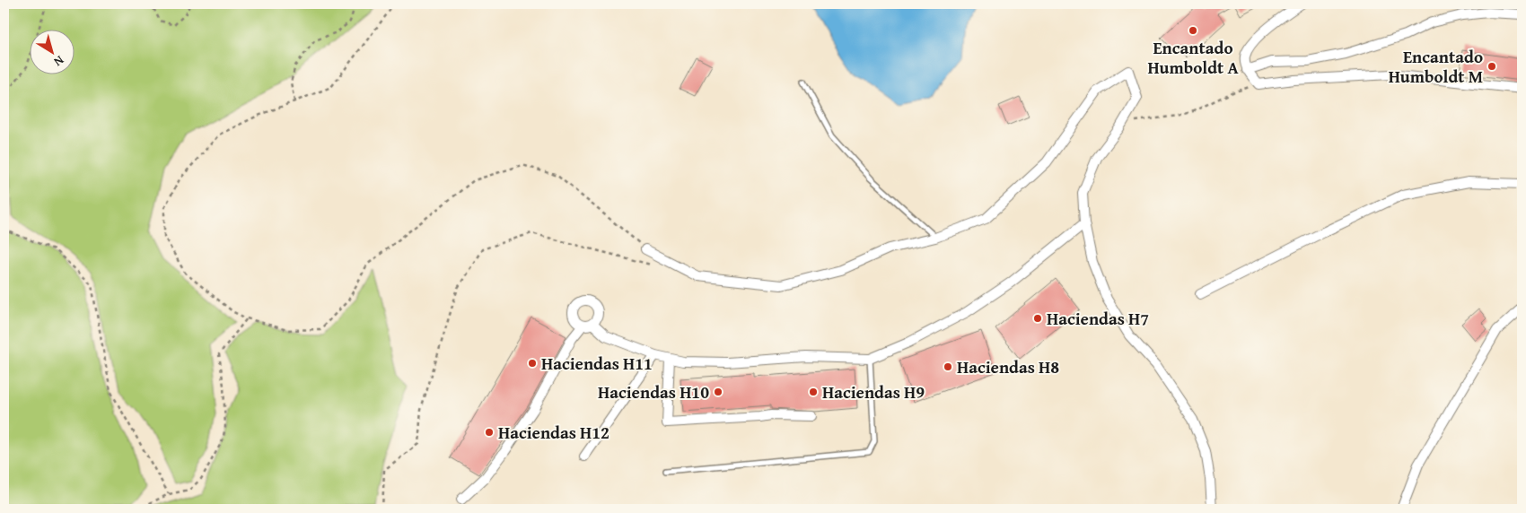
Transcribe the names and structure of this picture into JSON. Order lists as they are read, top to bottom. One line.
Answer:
{"places":["Encantado Humboldt A","Encantado Humboldt M","Haciendas H7","Haciendas H11","Haciendas H8","Haciendas H10","Haciendas H9","Haciendas H12"],"north":"bottom right"}
